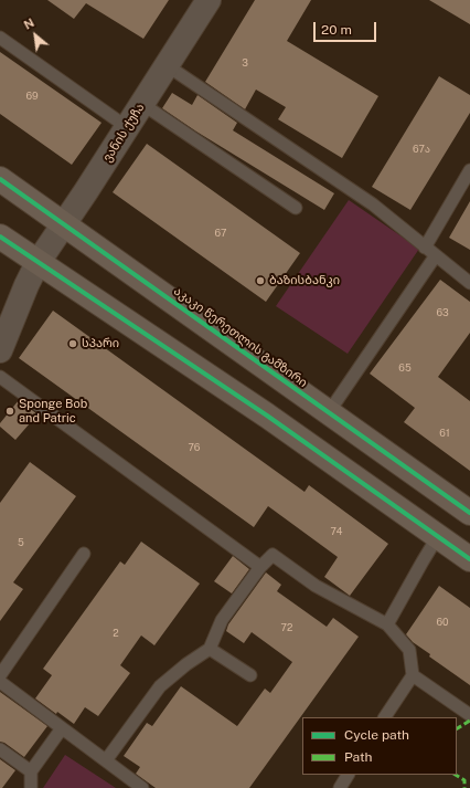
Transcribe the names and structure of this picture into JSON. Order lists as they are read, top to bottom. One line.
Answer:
{"streets":{"main road":["აკაკი წერეთლის გამზირი"],"street":["ვანის ქუჩა"]},"crossings":[["ვანის ქუჩა","აკაკი წერეთლის გამზირი"]],"places":["ბაზისბანკი","სპარი","Sponge Bob and Patric"],"house_numbers":["3","69","67ა","67","63","65","61","76","74","5","60","72","2"],"legend":["Cycle path","Path"],"scale_bar":"20 m","north":"top left"}
